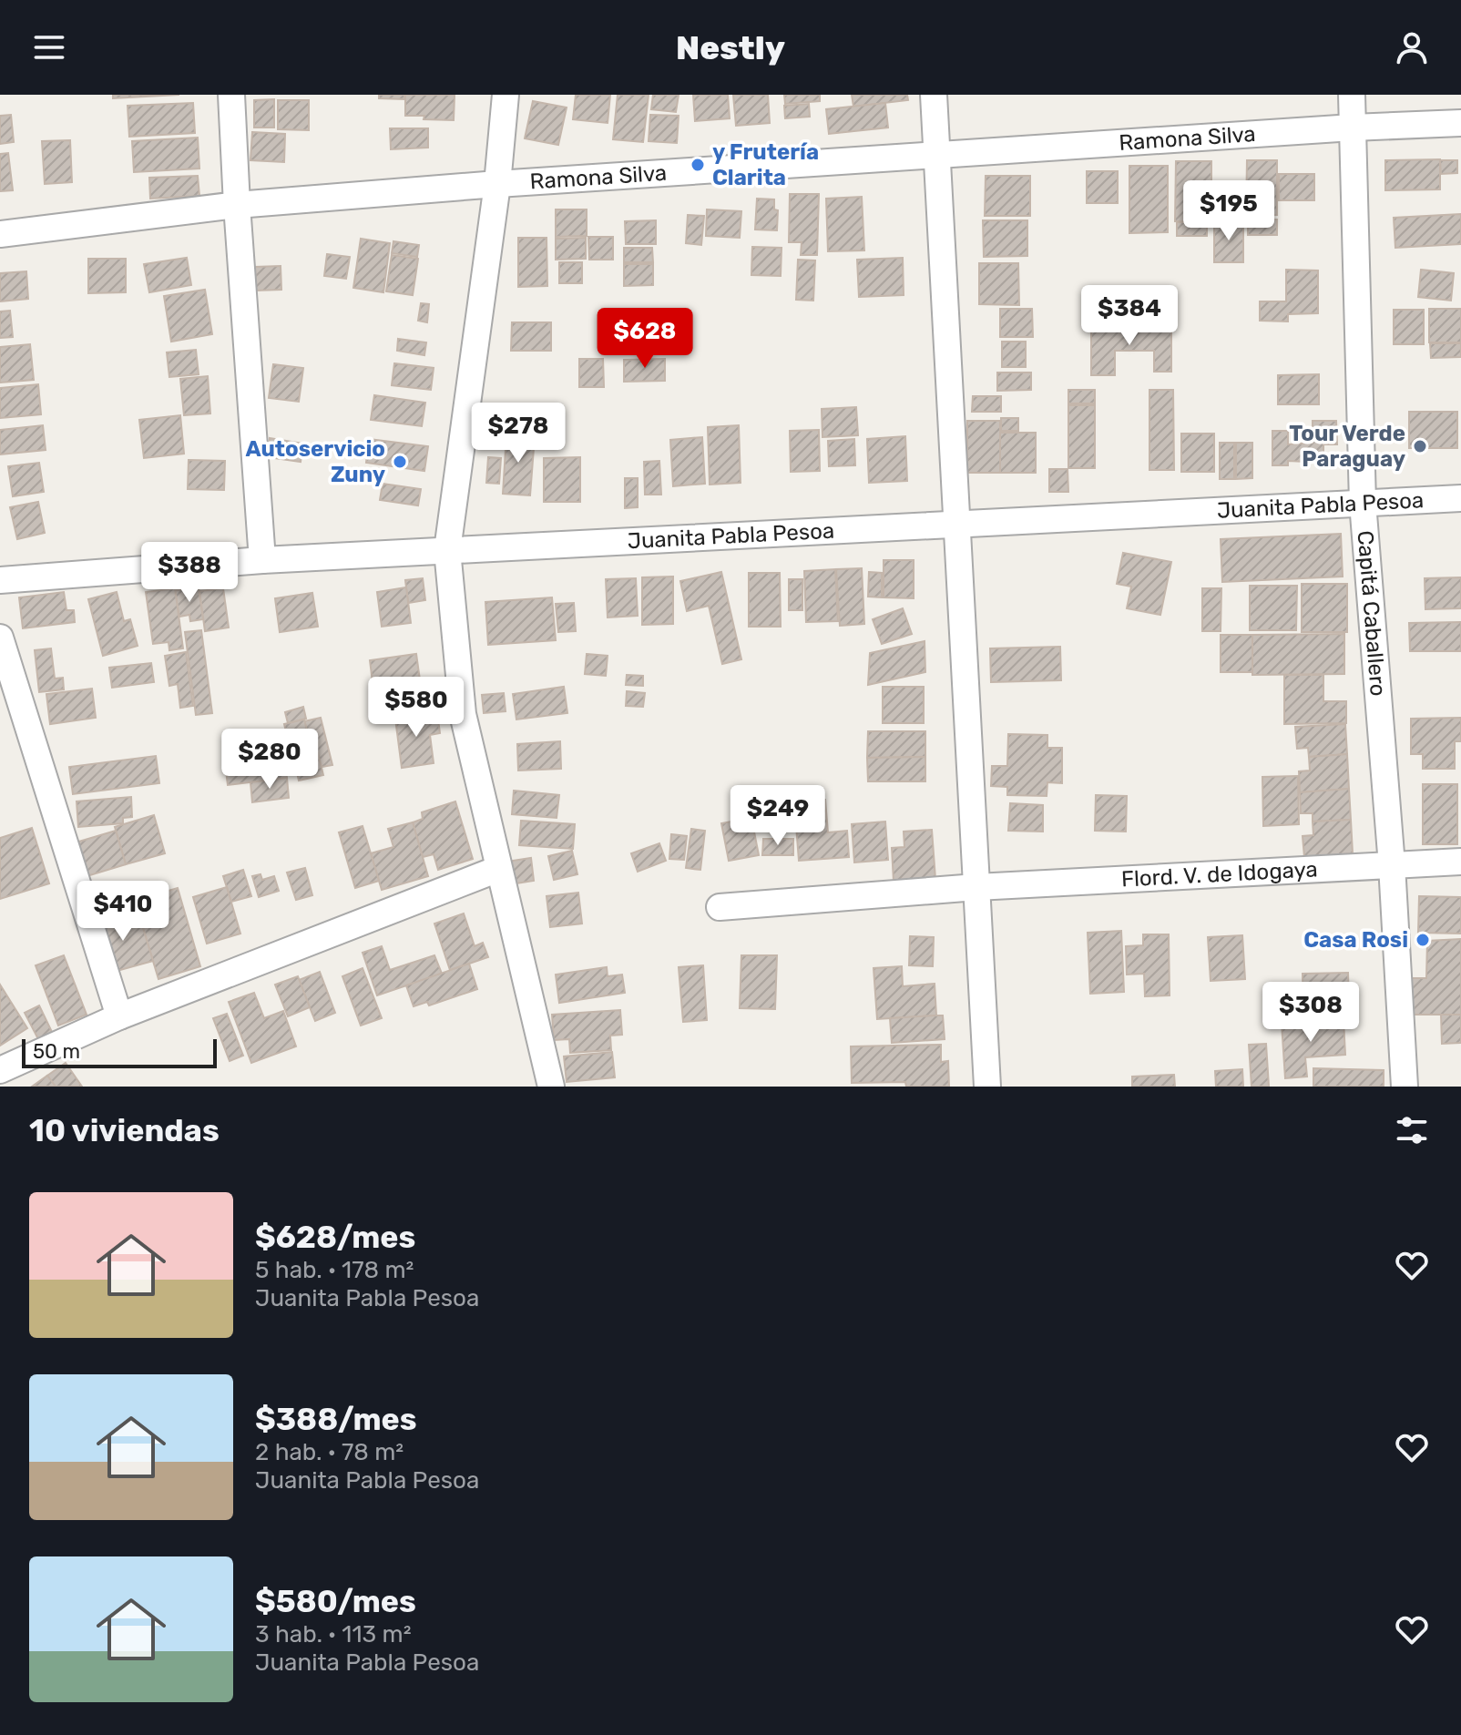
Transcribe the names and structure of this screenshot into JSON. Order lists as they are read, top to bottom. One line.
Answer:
{"streets":{"street":["Ramona Silva","Juanita Pabla Pesoa","Capitá Caballero","Flord. V. de Idogaya"]},"crossings":[["Ramona Silva","Capitá Caballero"],["Juanita Pabla Pesoa","Capitá Caballero"],["Capitá Caballero","Flord. V. de Idogaya"]],"places":["y Frutería Clarita","Tour Verde Paraguay","Autoservicio Zuny","Casa Rosi"],"scale_bar":"50 m","page":{"header":"Nestly","price":["$195","$384","$628","$278","$388","$580","$280","$249","$410","$308"],"scale":"50 m","heading":"10 viviendas","list":[{"name":"$628/mes","note":"5 hab. · 178 m² · Juanita Pabla Pesoa"},{"name":"$388/mes","note":"2 hab. · 78 m² · Juanita Pabla Pesoa"},{"name":"$580/mes","note":"3 hab. · 113 m² · Juanita Pabla Pesoa"}]}}
